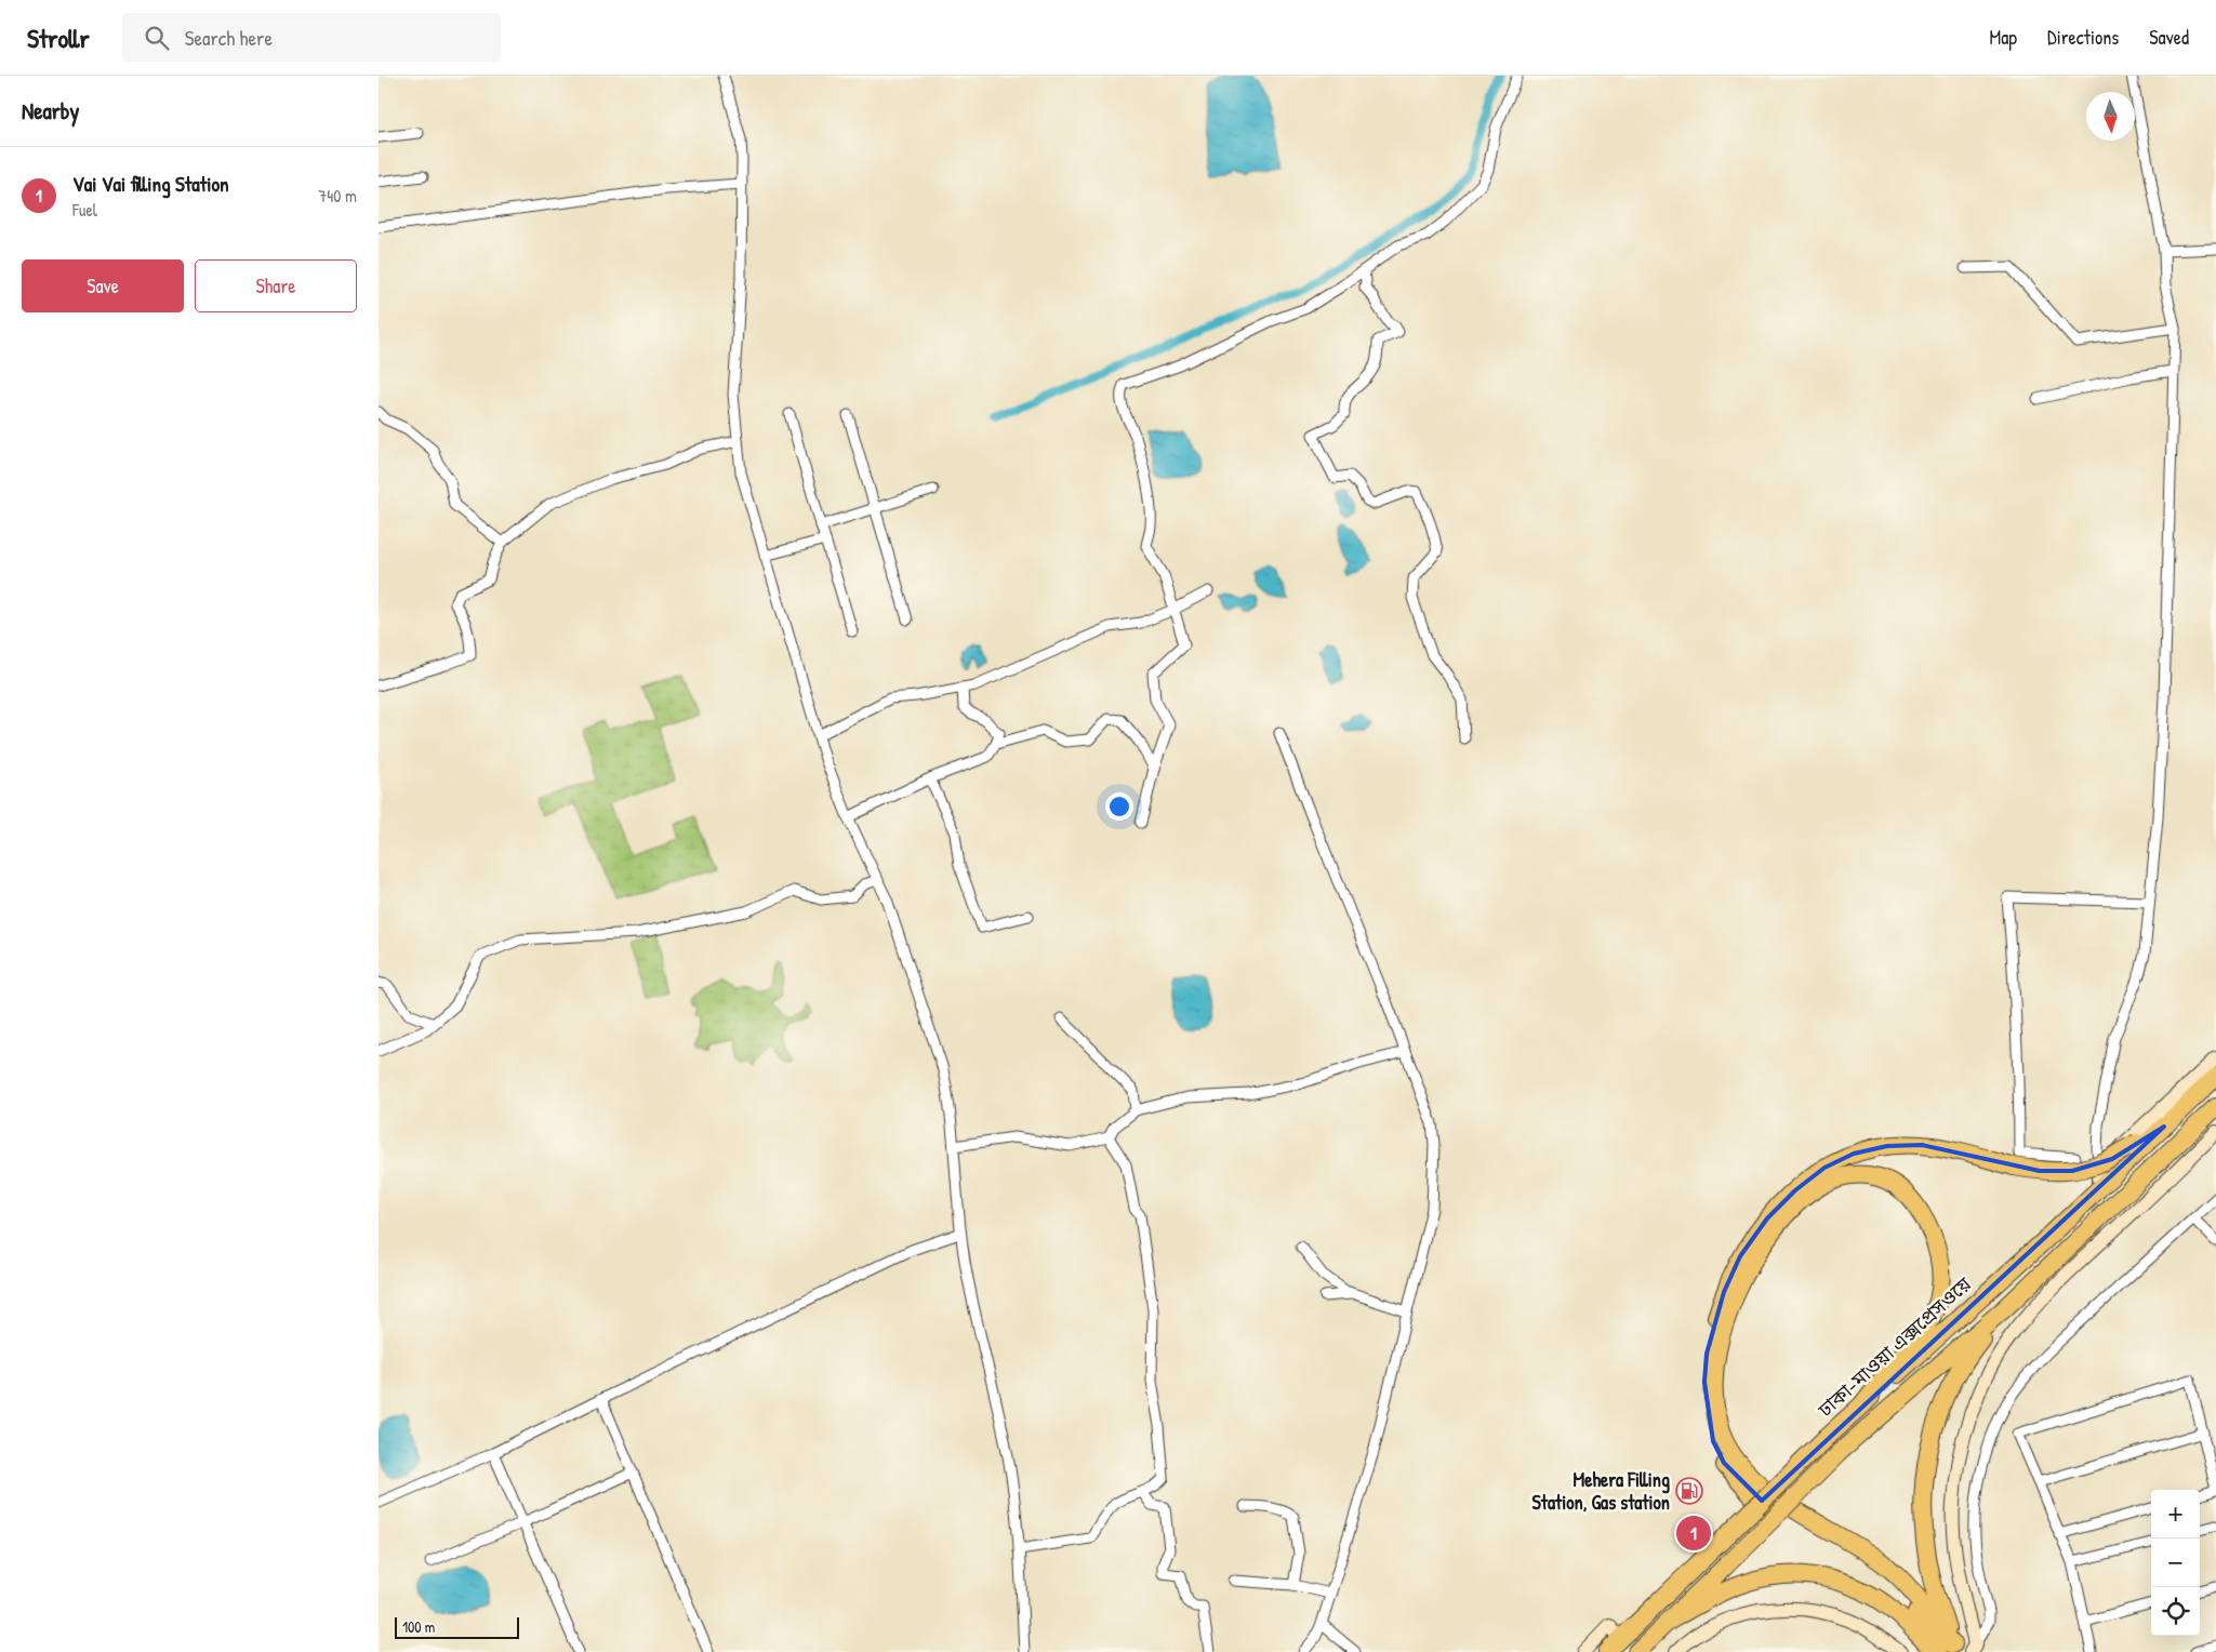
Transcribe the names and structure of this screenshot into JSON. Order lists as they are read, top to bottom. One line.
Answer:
{"streets":{"highway":["ঢাকা-মাওয়া এক্সপ্রেসওয়ে"]},"places":{"fuel station":["Mehera Filling Station, Gas station"]},"scale_bar":"100 m","north":"bottom","page":{"header":"Strollr","search":"Search here","nav":["Map","Directions","Saved"],"heading":"Nearby","list":[{"mark":"1","name":"Vai Vai filling Station","note":"Fuel","value":"740 m"}],"buttons":["Save","Share"],"map_buttons":["+","−"],"pins":"1","scale":"100 m"}}
